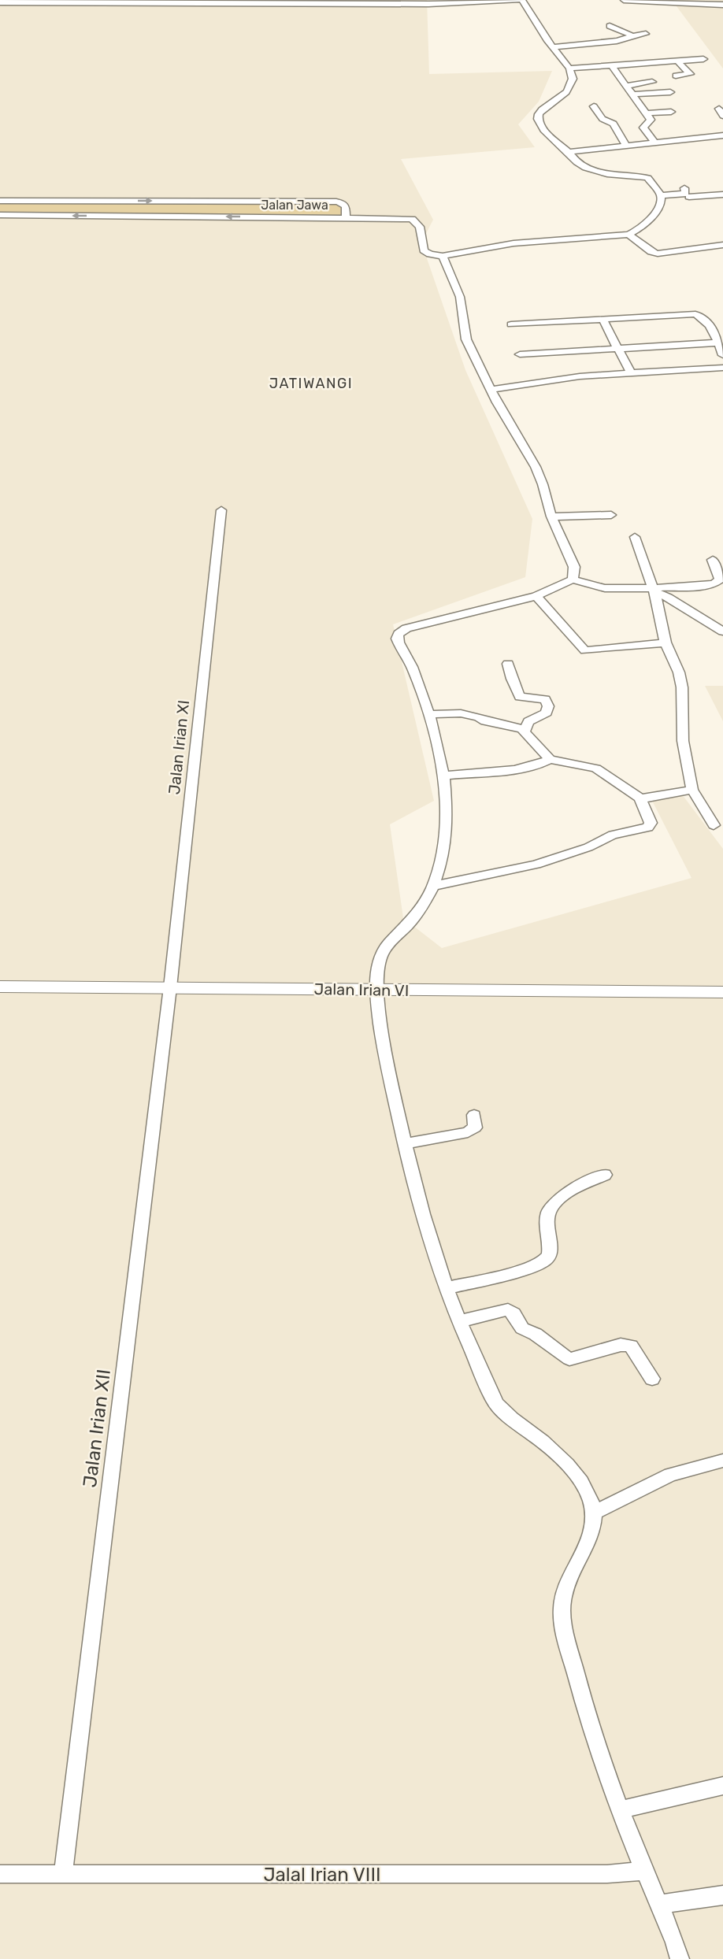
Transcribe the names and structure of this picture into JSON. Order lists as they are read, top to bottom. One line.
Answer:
{"streets":{"street":["Jalan Jawa","Jalan Irian XI","Jalan Irian VI","Jalan Irian XII","Jalal Irian VIII"]},"crossings":[["Jalan Irian XI","Jalan Irian VI"],["Jalan Irian XI","Jalan Irian XII"],["Jalan Irian VI","Jalan Irian XII"],["Jalan Irian XII","Jalal Irian VIII"]],"districts":["JATIWANGI"]}
